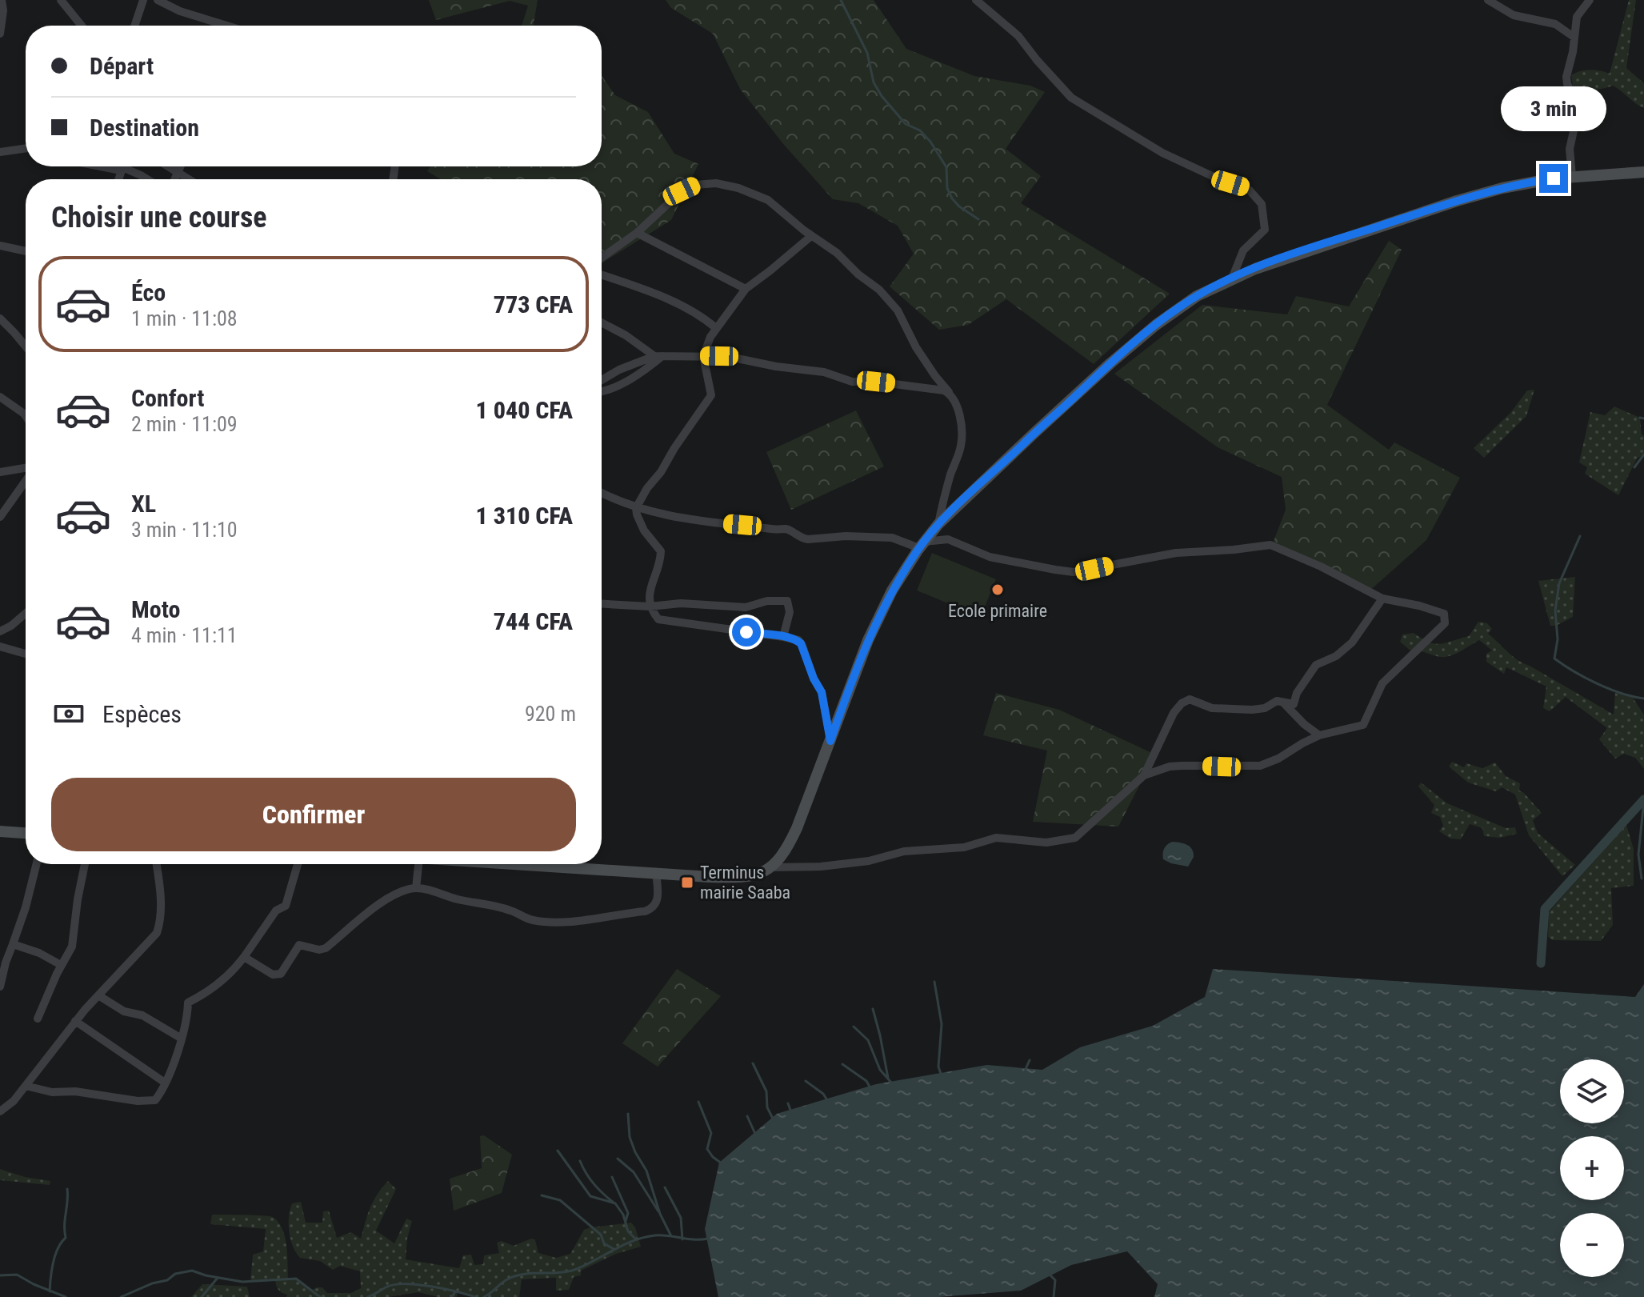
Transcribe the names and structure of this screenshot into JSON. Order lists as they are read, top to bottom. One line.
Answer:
{"places":{"other":["Ecole primaire"],"transit":["Terminus mairie Saaba"]},"page":{"banner":["Départ","Destination"],"bubble":"3 min","heading":"Choisir une course","list":[{"name":"Éco","note":"1 min · 11:08","value":"773 CFA"},{"name":"Confort","note":"2 min · 11:09","value":"1 040 CFA"},{"name":"XL","note":"3 min · 11:10","value":"1 310 CFA"},{"name":"Moto","note":"4 min · 11:11","value":"744 CFA"}],"pay":["Espèces","920 m"],"buttons":"Confirmer","map_buttons":["+","−"]}}
